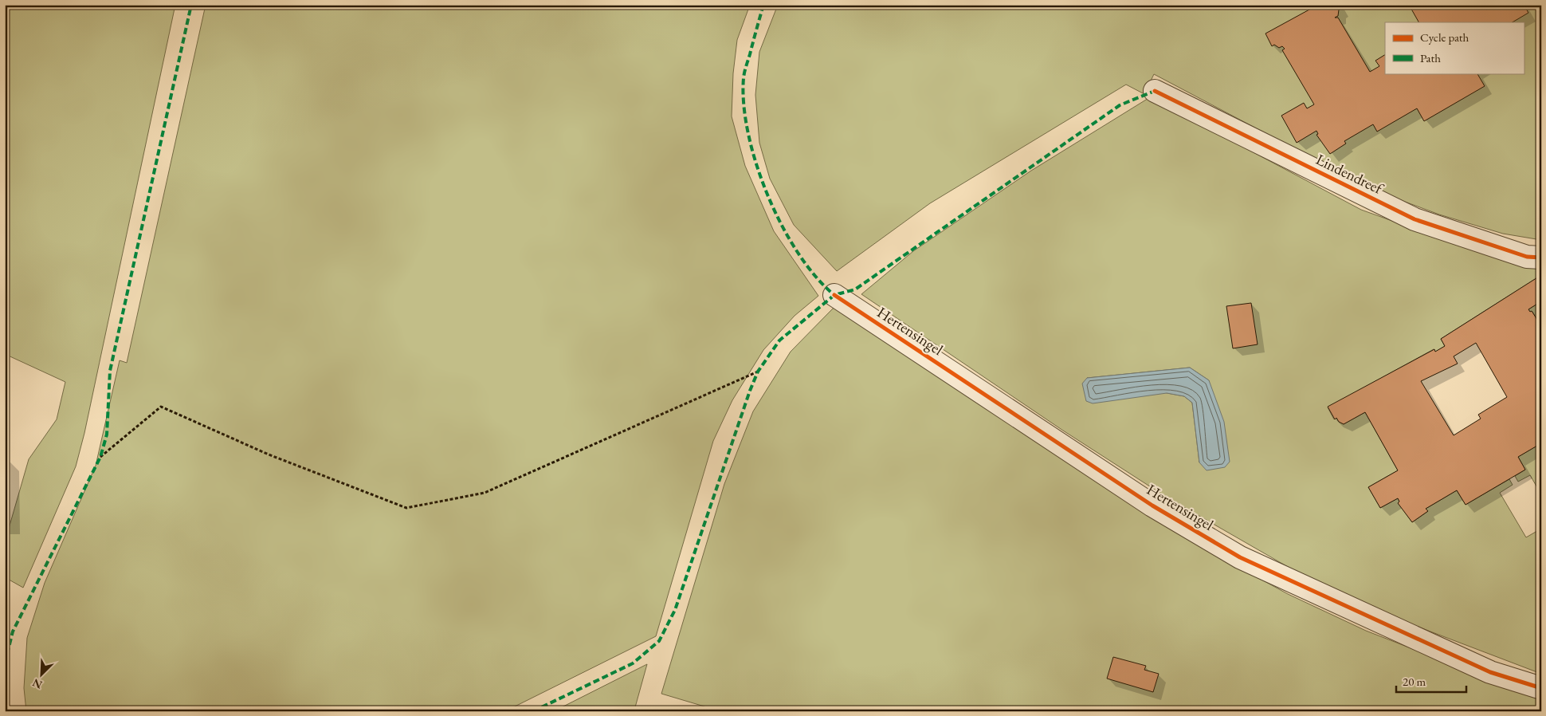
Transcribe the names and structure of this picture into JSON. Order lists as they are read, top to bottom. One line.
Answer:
{"streets":{"street":["Lindendreef","Hertensingel"]},"legend":["Cycle path","Path"],"scale_bar":"20 m","north":"bottom left"}
